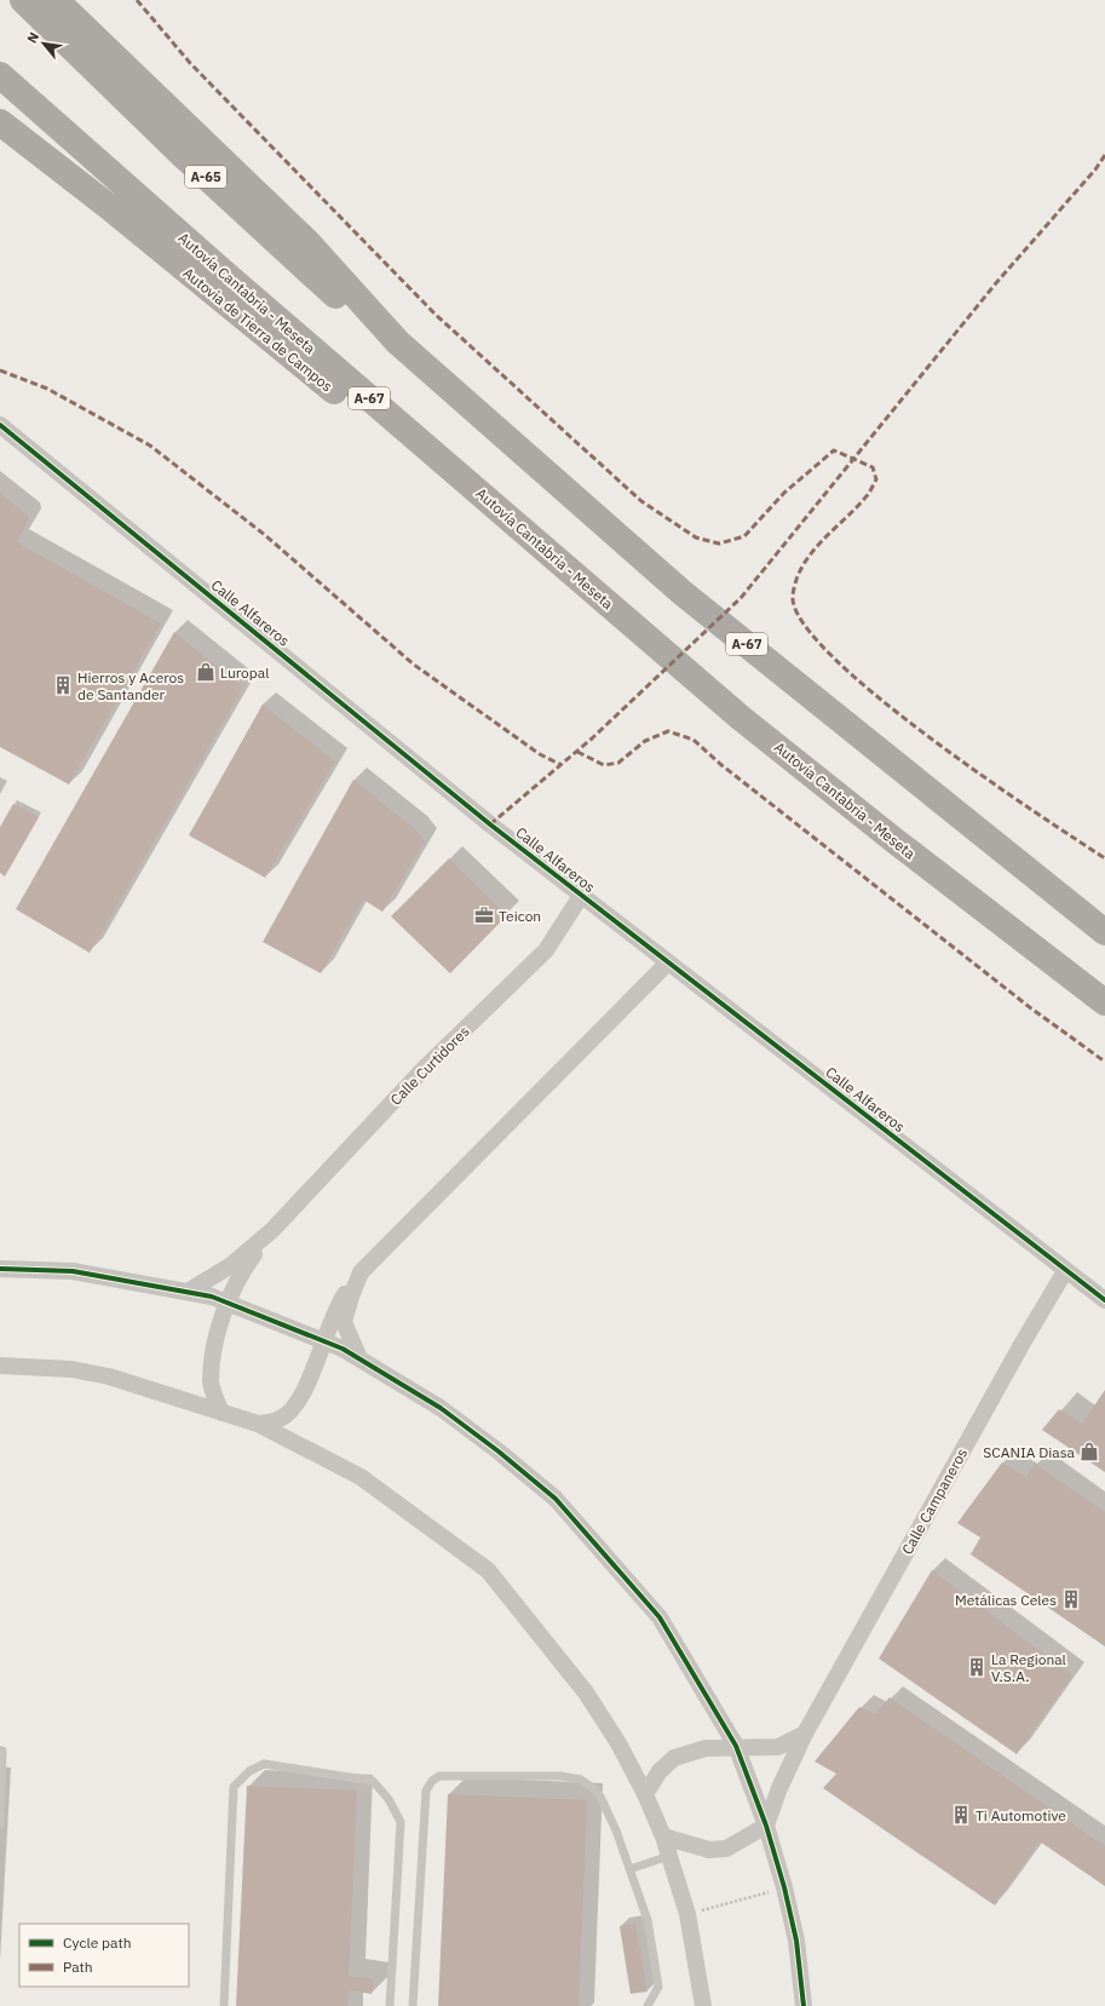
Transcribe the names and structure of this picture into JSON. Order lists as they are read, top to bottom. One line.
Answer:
{"streets":{"highway":["A-65","Autovía Cantabria - Meseta","Autovia de Tierra de Campos","A-67"],"street":["Calle Alfareros","Calle Curtidores","Calle Campaneros"]},"crossings":[["A-65","A-67"],["Autovía Cantabria - Meseta","Autovia de Tierra de Campos"],["Calle Alfareros","Calle Curtidores"],["Calle Alfareros","Calle Campaneros"]],"places":{"shop":["Luropal","SCANIA Diasa"],"building":["Hierros y Aceros de Santander","Metálicas Celes","La Regional V.S.A.","Ti Automotive"],"office":["Teicon"]},"legend":["Cycle path","Path"],"north":"top left"}
